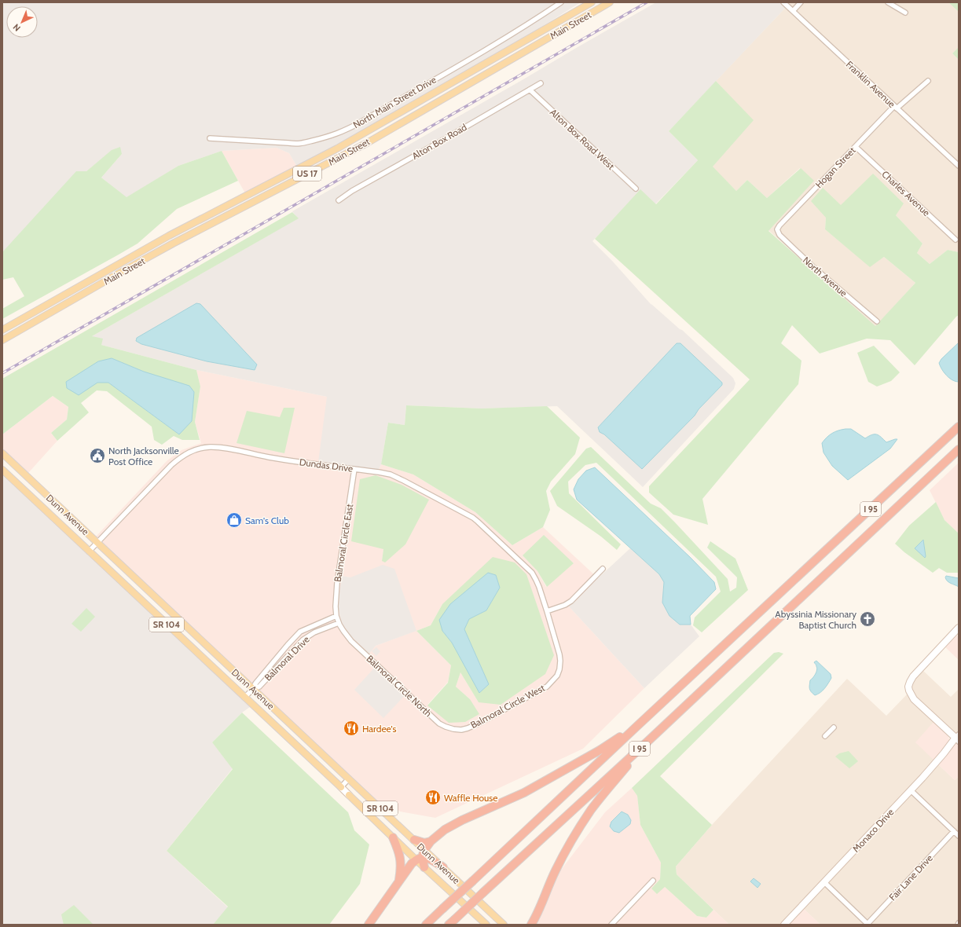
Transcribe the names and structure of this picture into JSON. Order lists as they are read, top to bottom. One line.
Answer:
{"streets":{"highway":["I 95"],"main road":["Main Street","US 17","Dunn Avenue","SR 104"],"street":["Franklin Avenue","North Main Street Drive","Alton Box Road West","Alton Box Road","Hogan Street","Charles Avenue","North Avenue","Dundas Drive","Balmoral Circle East","Balmoral Drive","Balmoral Circle North","Balmoral Circle West","Monaco Drive","Fair Lane Drive"]},"crossings":[["Franklin Avenue","Hogan Street"],["Alton Box Road West","Alton Box Road"],["Hogan Street","Charles Avenue"],["Hogan Street","North Avenue"],["Dundas Drive","Dunn Avenue"],["Dundas Drive","Balmoral Circle East"],["Dundas Drive","Balmoral Circle West"],["Dunn Avenue","Balmoral Drive"],["Balmoral Circle East","Balmoral Drive"],["Balmoral Circle East","Balmoral Circle North"],["Balmoral Drive","Balmoral Circle North"],["Balmoral Circle North","Balmoral Circle West"]],"places":{"public building":["North Jacksonville Post Office"],"shop":["Sam's Club"],"church":["Abyssinia Missionary Baptist Church"],"restaurant":["Hardee's","Waffle House"]},"north":"bottom left"}
